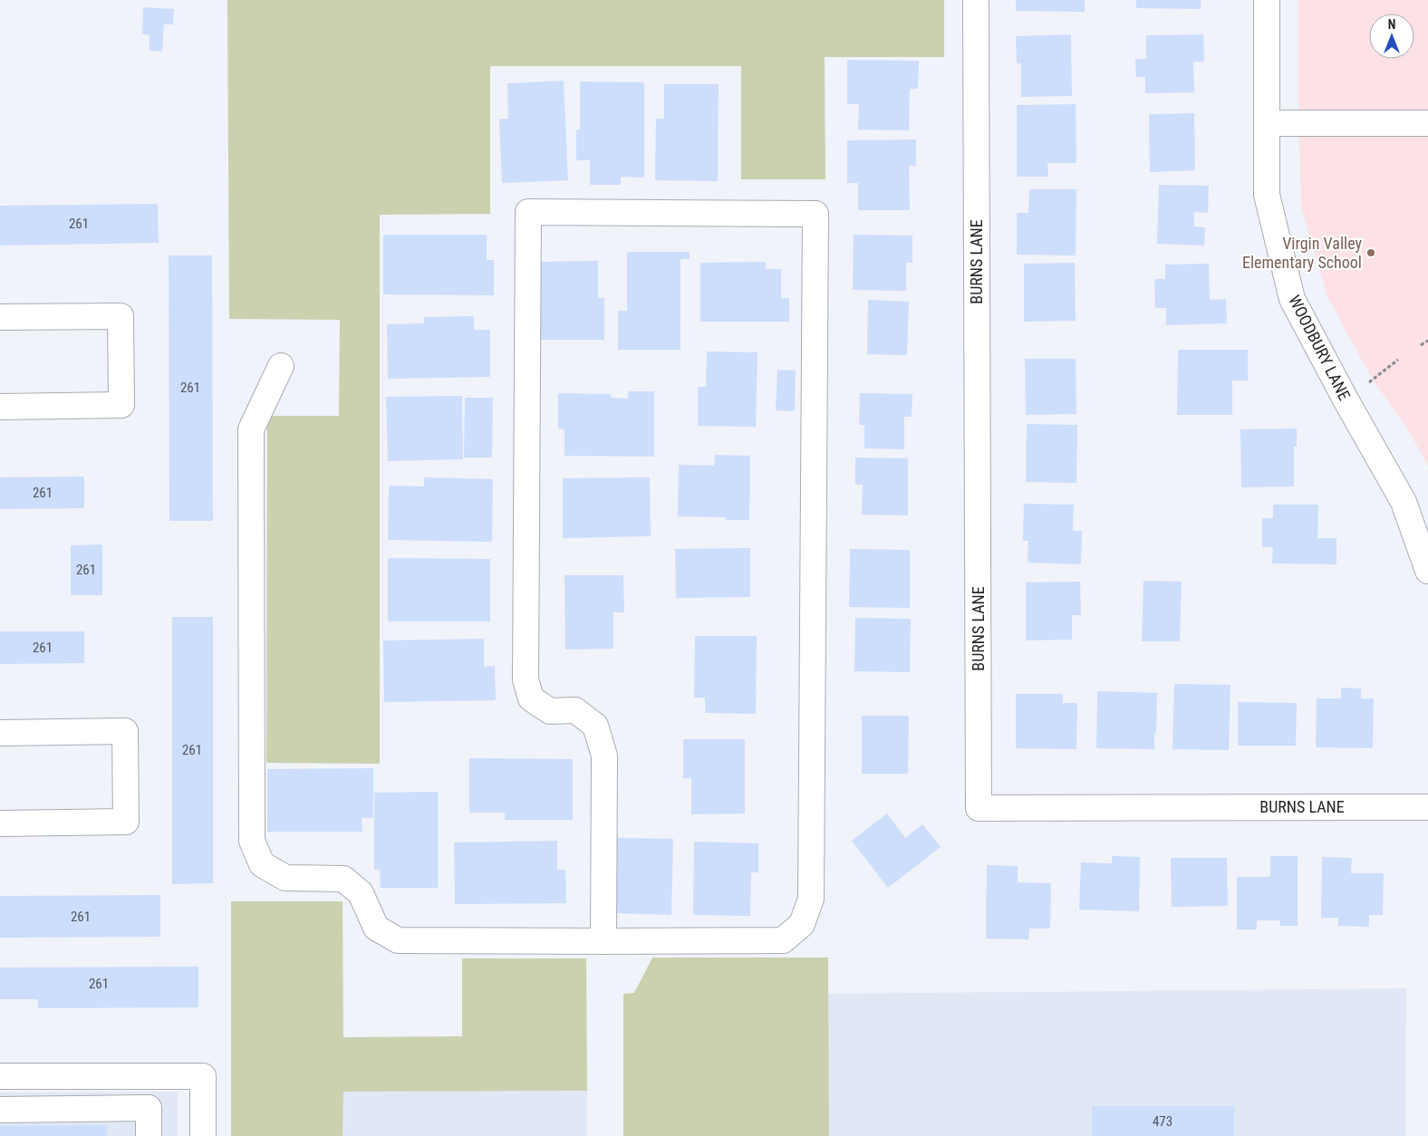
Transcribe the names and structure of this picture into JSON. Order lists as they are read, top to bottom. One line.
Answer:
{"streets":{"street":["BURNS LANE","WOODBURY LANE"]},"places":["Virgin Valley Elementary School"],"house_numbers":["261","261","261","261","261","261","261","261","473"],"north":"top"}
